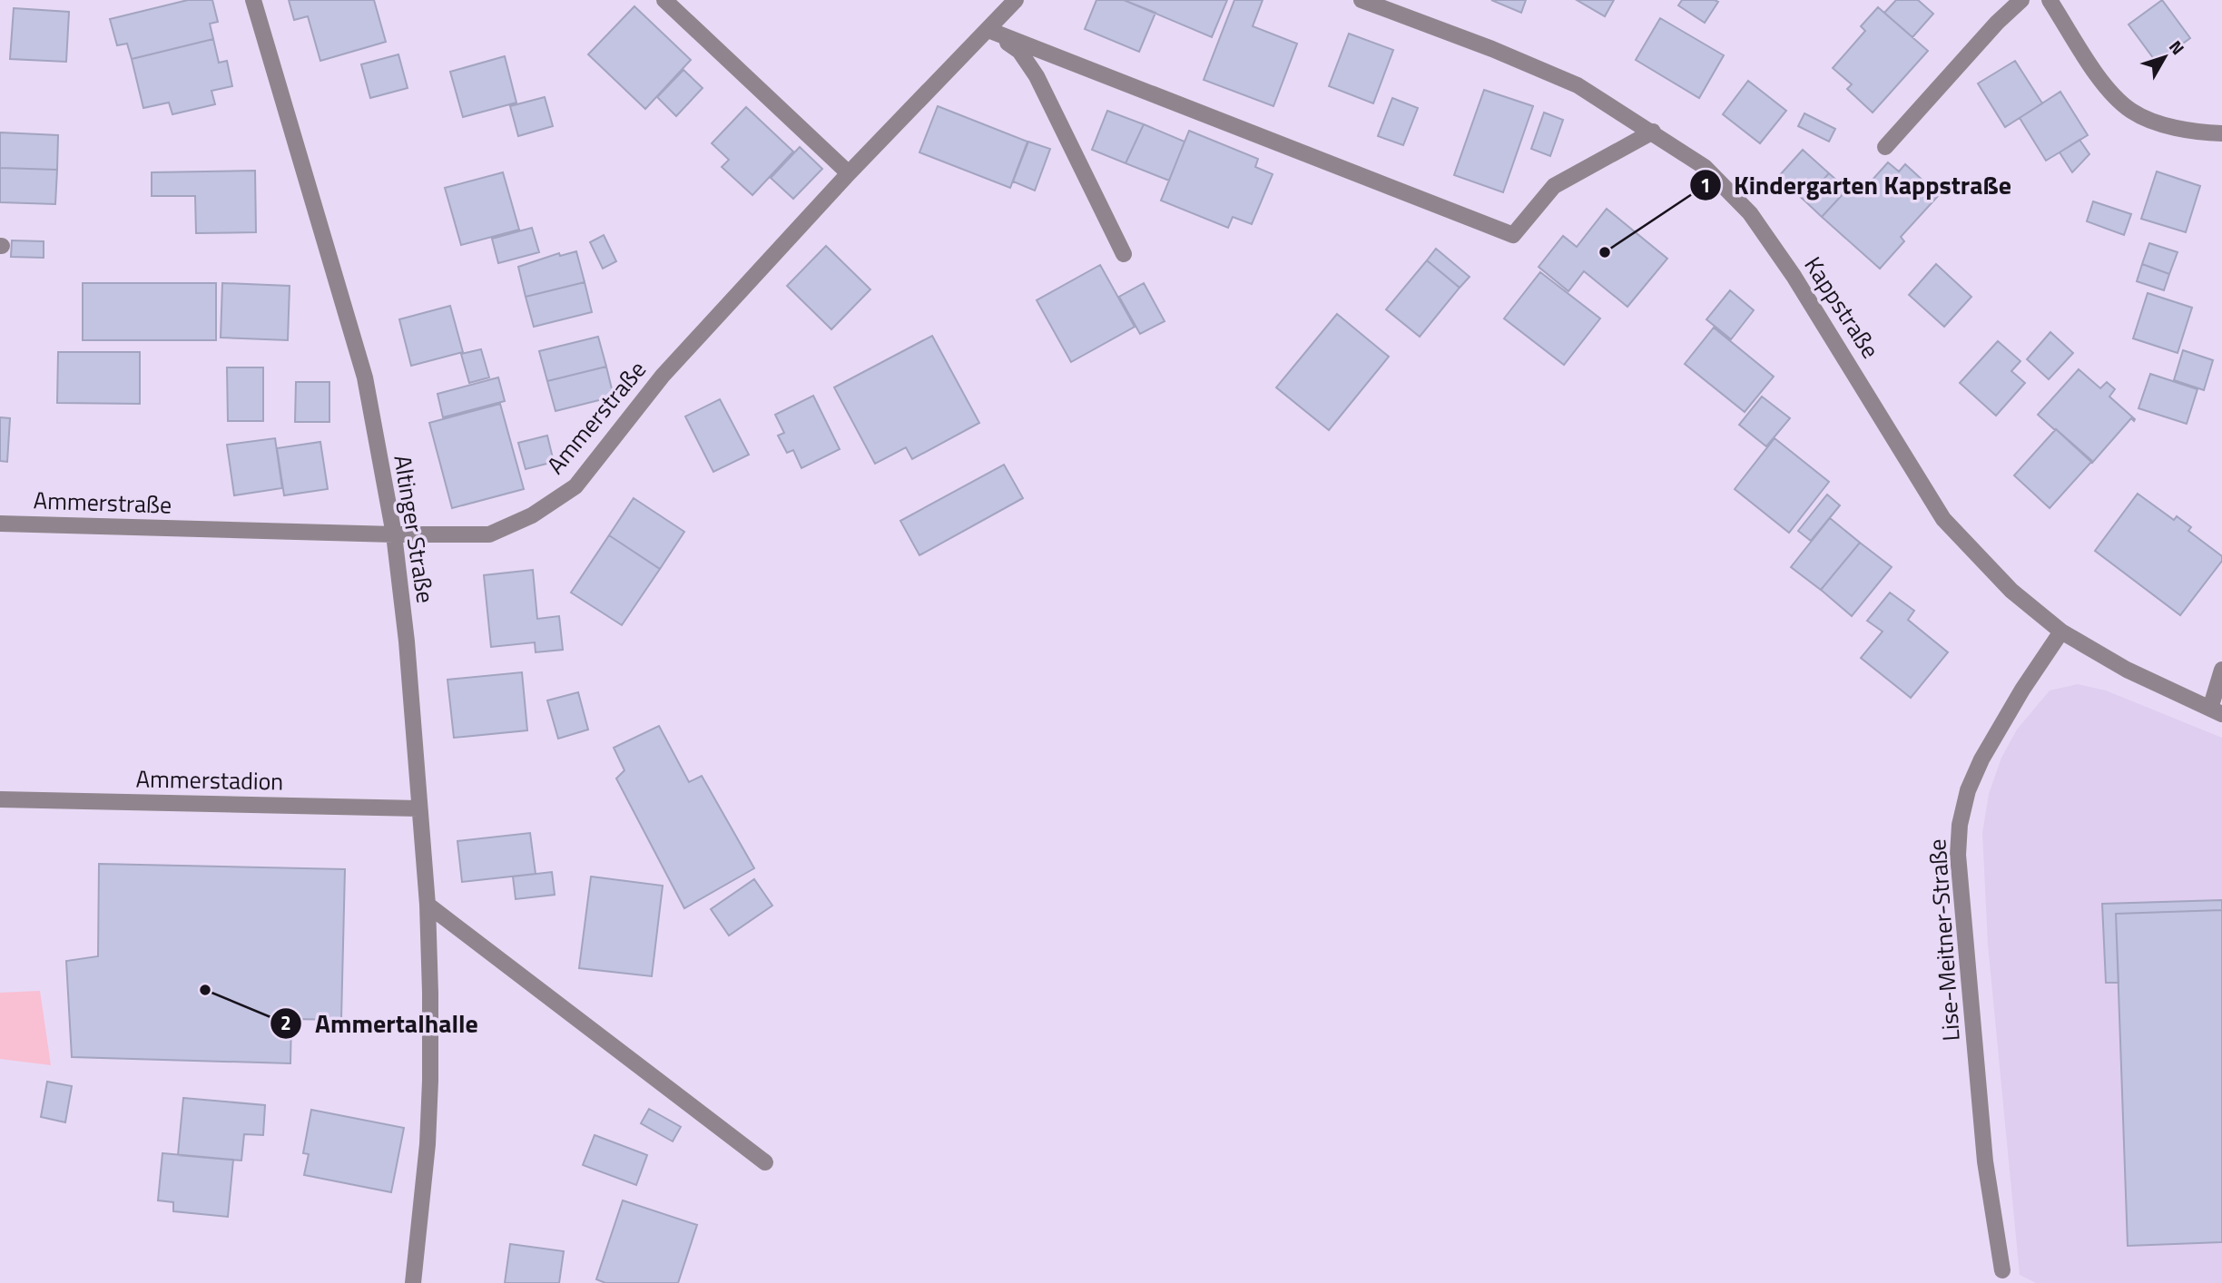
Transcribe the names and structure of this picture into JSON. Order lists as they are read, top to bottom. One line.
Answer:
{"streets":{"street":["Kappstraße","Ammerstraße","Altinger Straße","Ammerstadion","Lise-Meitner-Straße"]},"crossings":[["Kappstraße","Lise-Meitner-Straße"],["Ammerstraße","Altinger Straße"],["Altinger Straße","Ammerstadion"]],"places":["Kindergarten Kappstraße","Ammertalhalle"],"north":"top right"}
